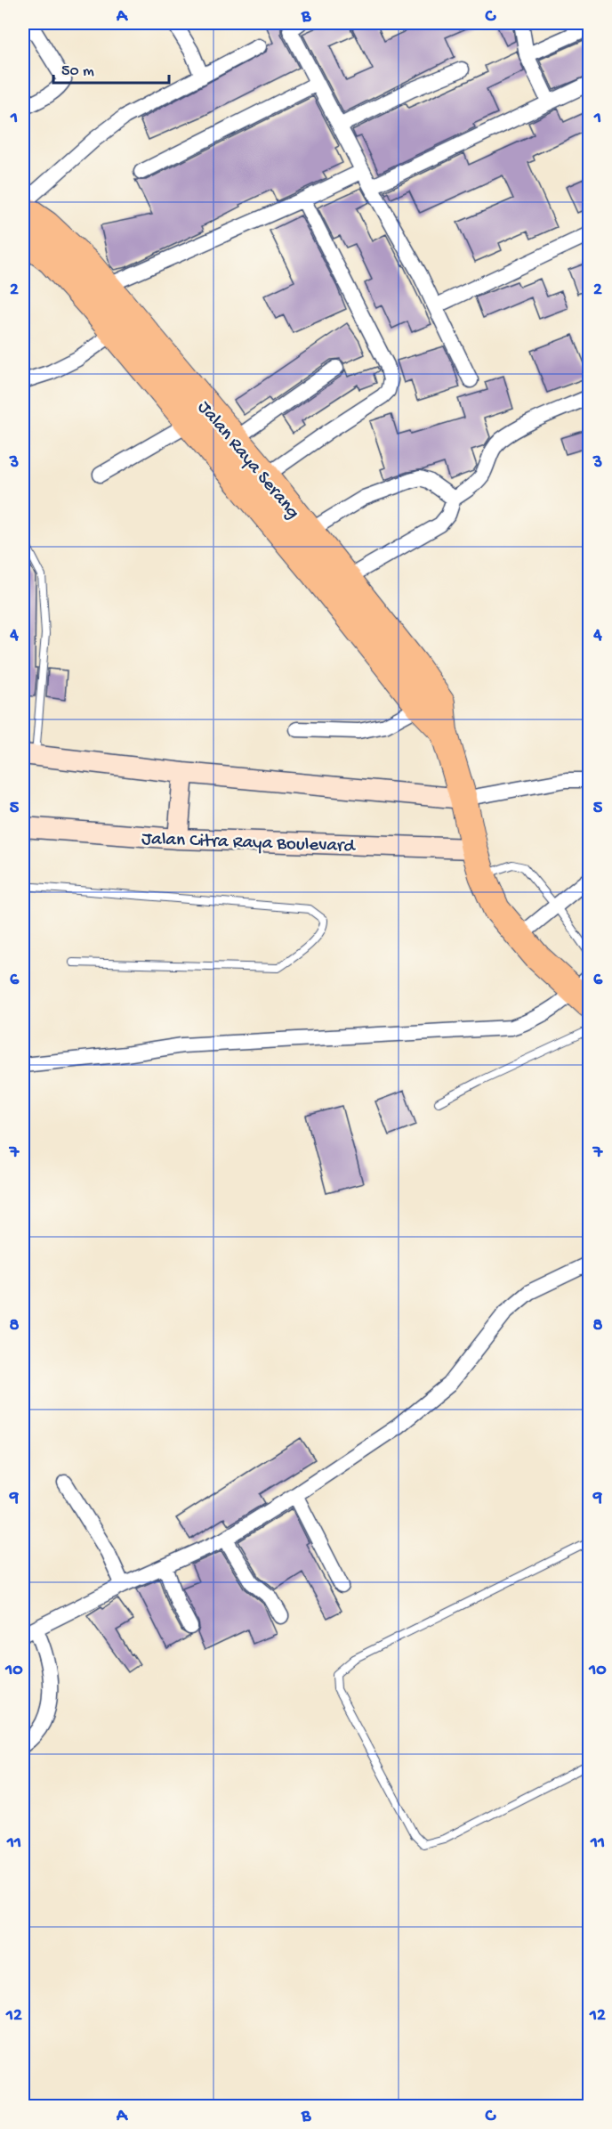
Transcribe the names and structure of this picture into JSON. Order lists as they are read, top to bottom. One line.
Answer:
{"streets":{"highway":["Jalan Raya Serang"],"main road":["Jalan Citra Raya Boulevard"]},"crossings":[["Jalan Raya Serang","Jalan Citra Raya Boulevard"]],"scale_bar":"50 m","grid":{"columns":["A","B","C"],"rows":["1","2","3","4","5","6","7","8","9","10","11","12"]}}
